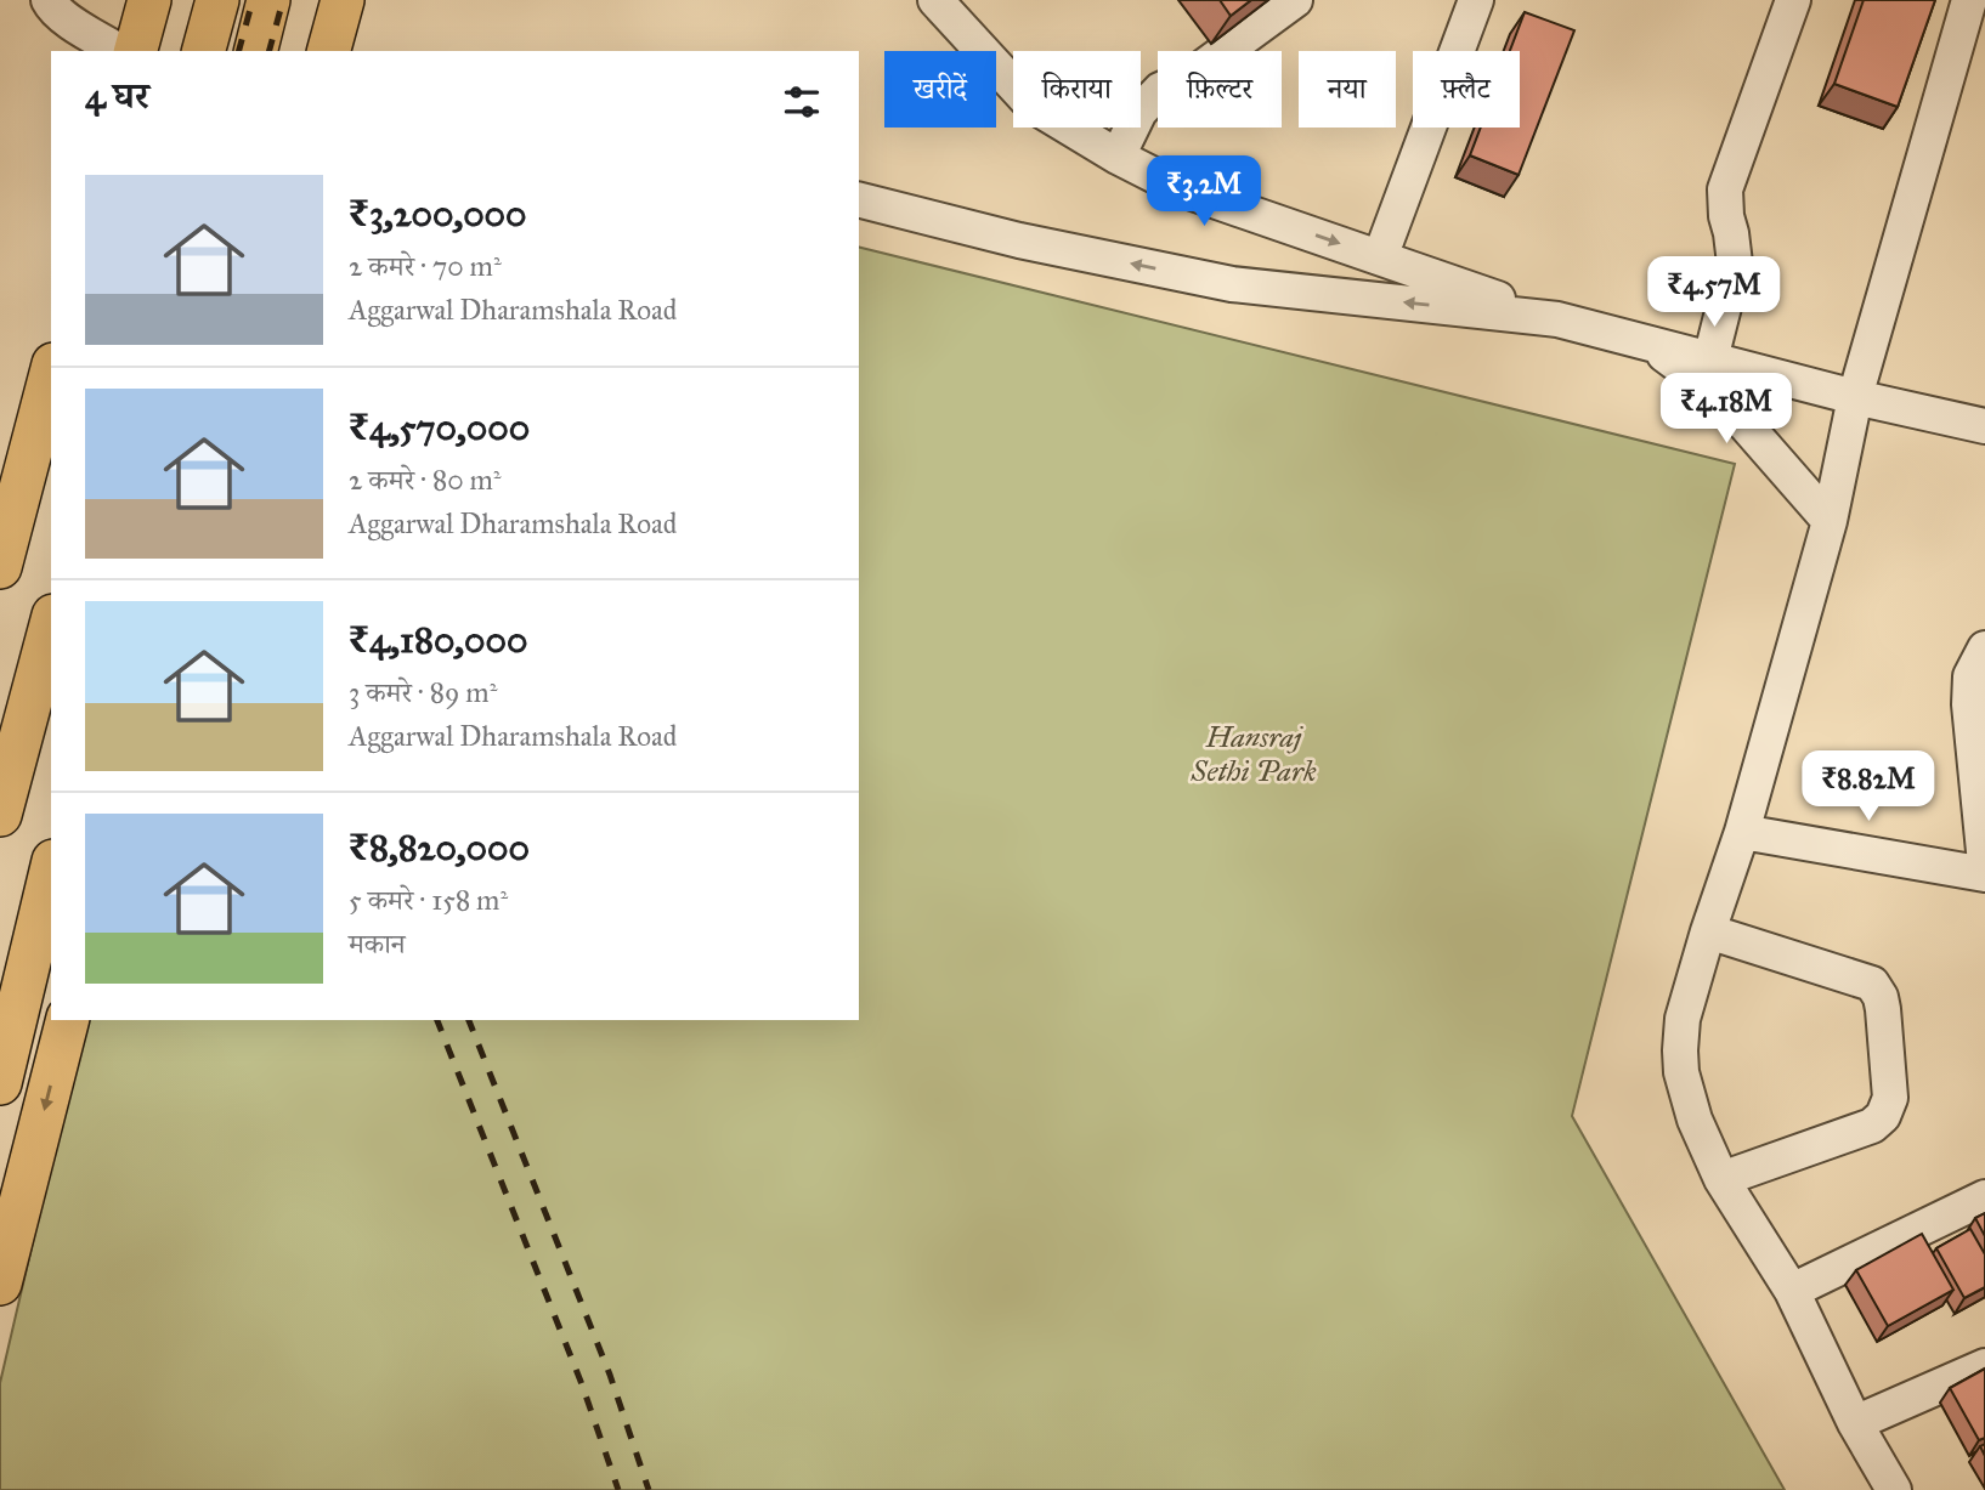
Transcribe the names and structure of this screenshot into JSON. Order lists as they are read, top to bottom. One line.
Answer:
{"parks":["Hansraj Sethi Park"],"page":{"chip":["खरीदें","किराया","फ़िल्टर","नया","फ़्लैट"],"heading":"4 घर","list":[{"name":"₹3,200,000","note":"2 कमरे · 70 m² · Aggarwal Dharamshala Road"},{"name":"₹4,570,000","note":"2 कमरे · 80 m² · Aggarwal Dharamshala Road"},{"name":"₹4,180,000","note":"3 कमरे · 89 m² · Aggarwal Dharamshala Road"},{"name":"₹8,820,000","note":"5 कमरे · 158 m² · मकान"}],"price":["₹3.2M","₹4.57M","₹4.18M","₹8.82M"]}}
